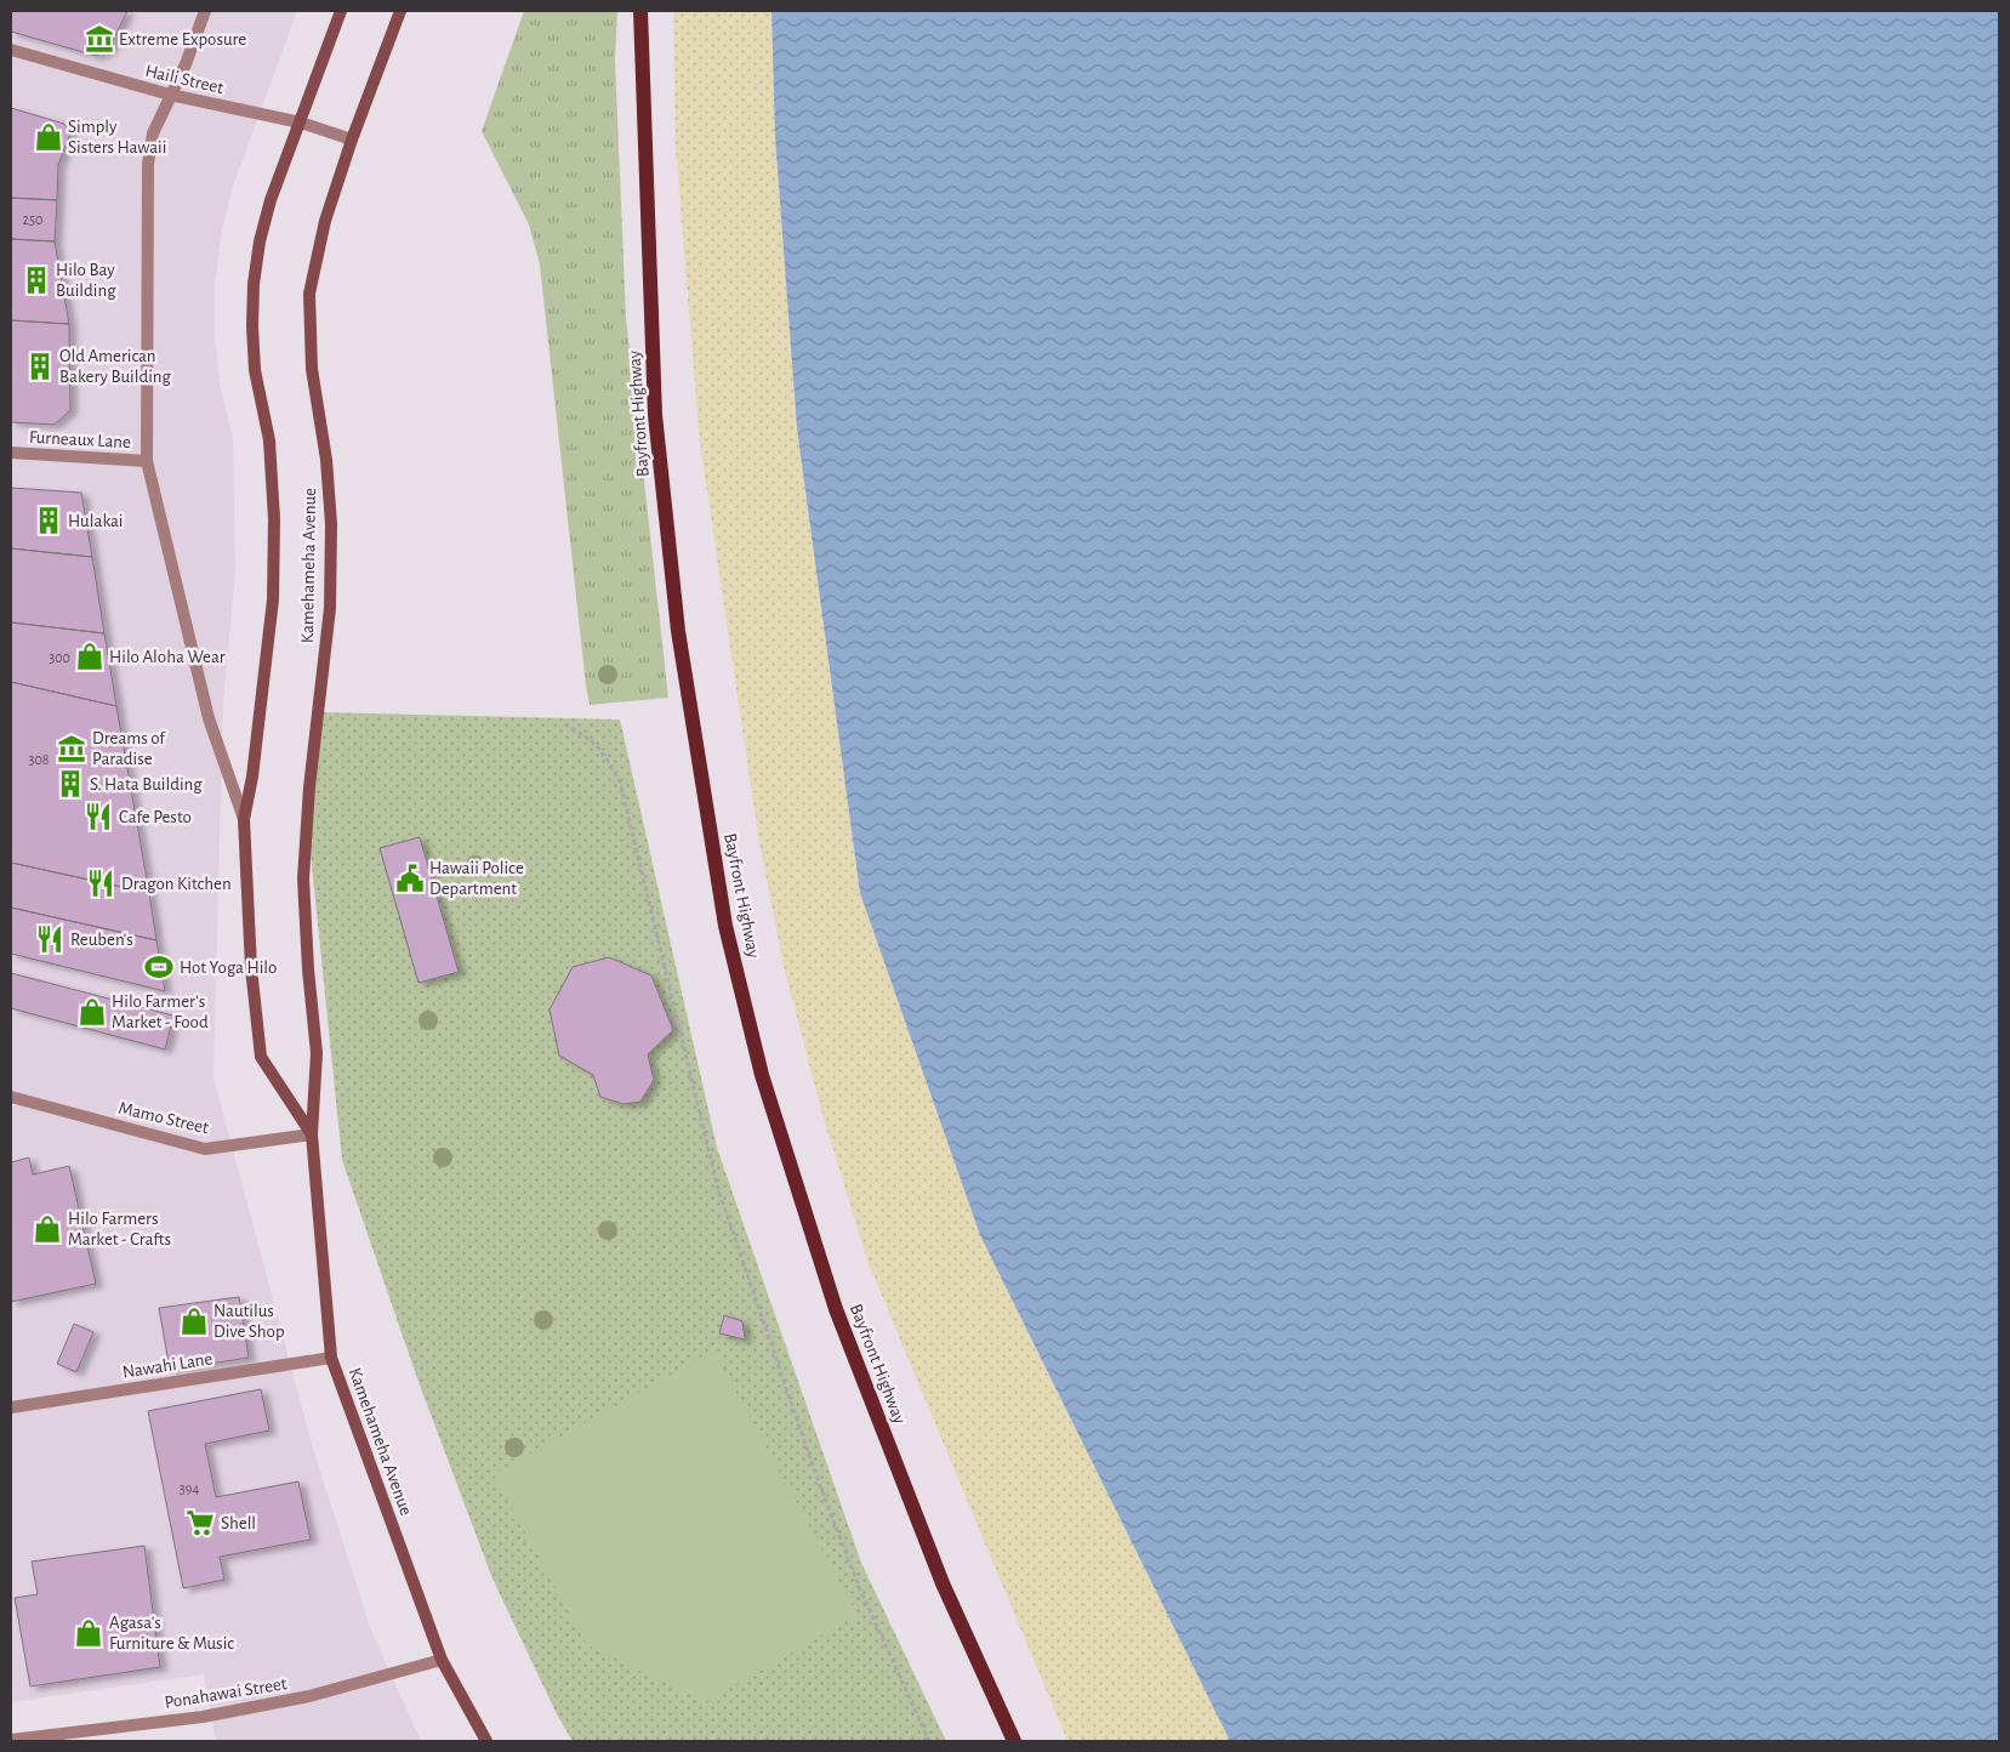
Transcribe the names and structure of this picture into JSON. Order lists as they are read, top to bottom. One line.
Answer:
{"streets":{"main road":["Bayfront Highway","Kamehameha Avenue"],"street":["Haili Street","Furneaux Lane","Mamo Street","Nawahi Lane","Ponahawai Street"]},"crossings":[["Haili Street","Kamehameha Avenue"],["Furneaux Lane","Kamehameha Avenue"],["Kamehameha Avenue","Mamo Street"],["Kamehameha Avenue","Nawahi Lane"],["Kamehameha Avenue","Ponahawai Street"]],"places":{"museum":["Extreme Exposure","Dreams of Paradise"],"shop":["Simply Sisters Hawaii","Hilo Aloha Wear","Hilo Farmer's Market - Food","Hilo Farmers Market - Crafts","Nautilus Dive Shop","Agasa's Furniture & Music"],"building":["Hilo Bay Building","Old American Bakery Building","Hulakai","S. Hata Building"],"restaurant":["Cafe Pesto","Dragon Kitchen","Reuben's"],"public building":["Hawaii Police Department"],"sports":["Hot Yoga Hilo"],"supermarket":["Shell"]},"house_numbers":["250","300","308","394"]}
